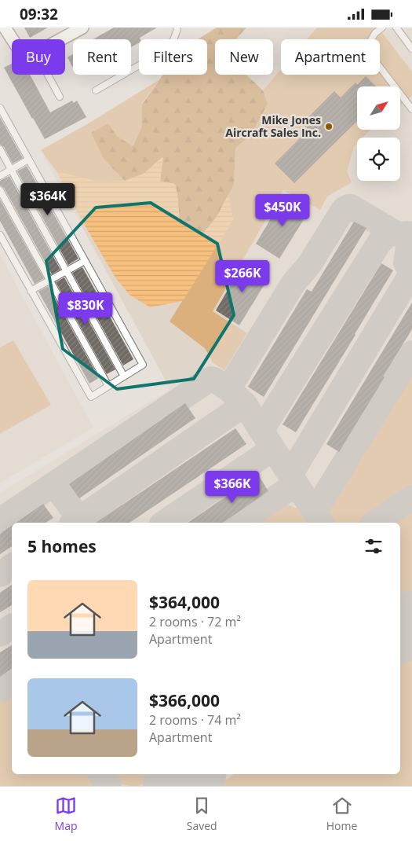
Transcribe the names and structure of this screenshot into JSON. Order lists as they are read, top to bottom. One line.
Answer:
{"places":["Mike Jones Aircraft Sales Inc."],"north":"top right","page":{"status":"09:32","chip":["Buy","Rent","Filters","New","Apartment"],"price":["$364K","$450K","$266K","$830K","$366K"],"heading":"5 homes","list":[{"name":"$364,000","note":"2 rooms · 72 m² · Apartment"},{"name":"$366,000","note":"2 rooms · 74 m² · Apartment"}],"tabs":["Map","Saved","Home"]}}
